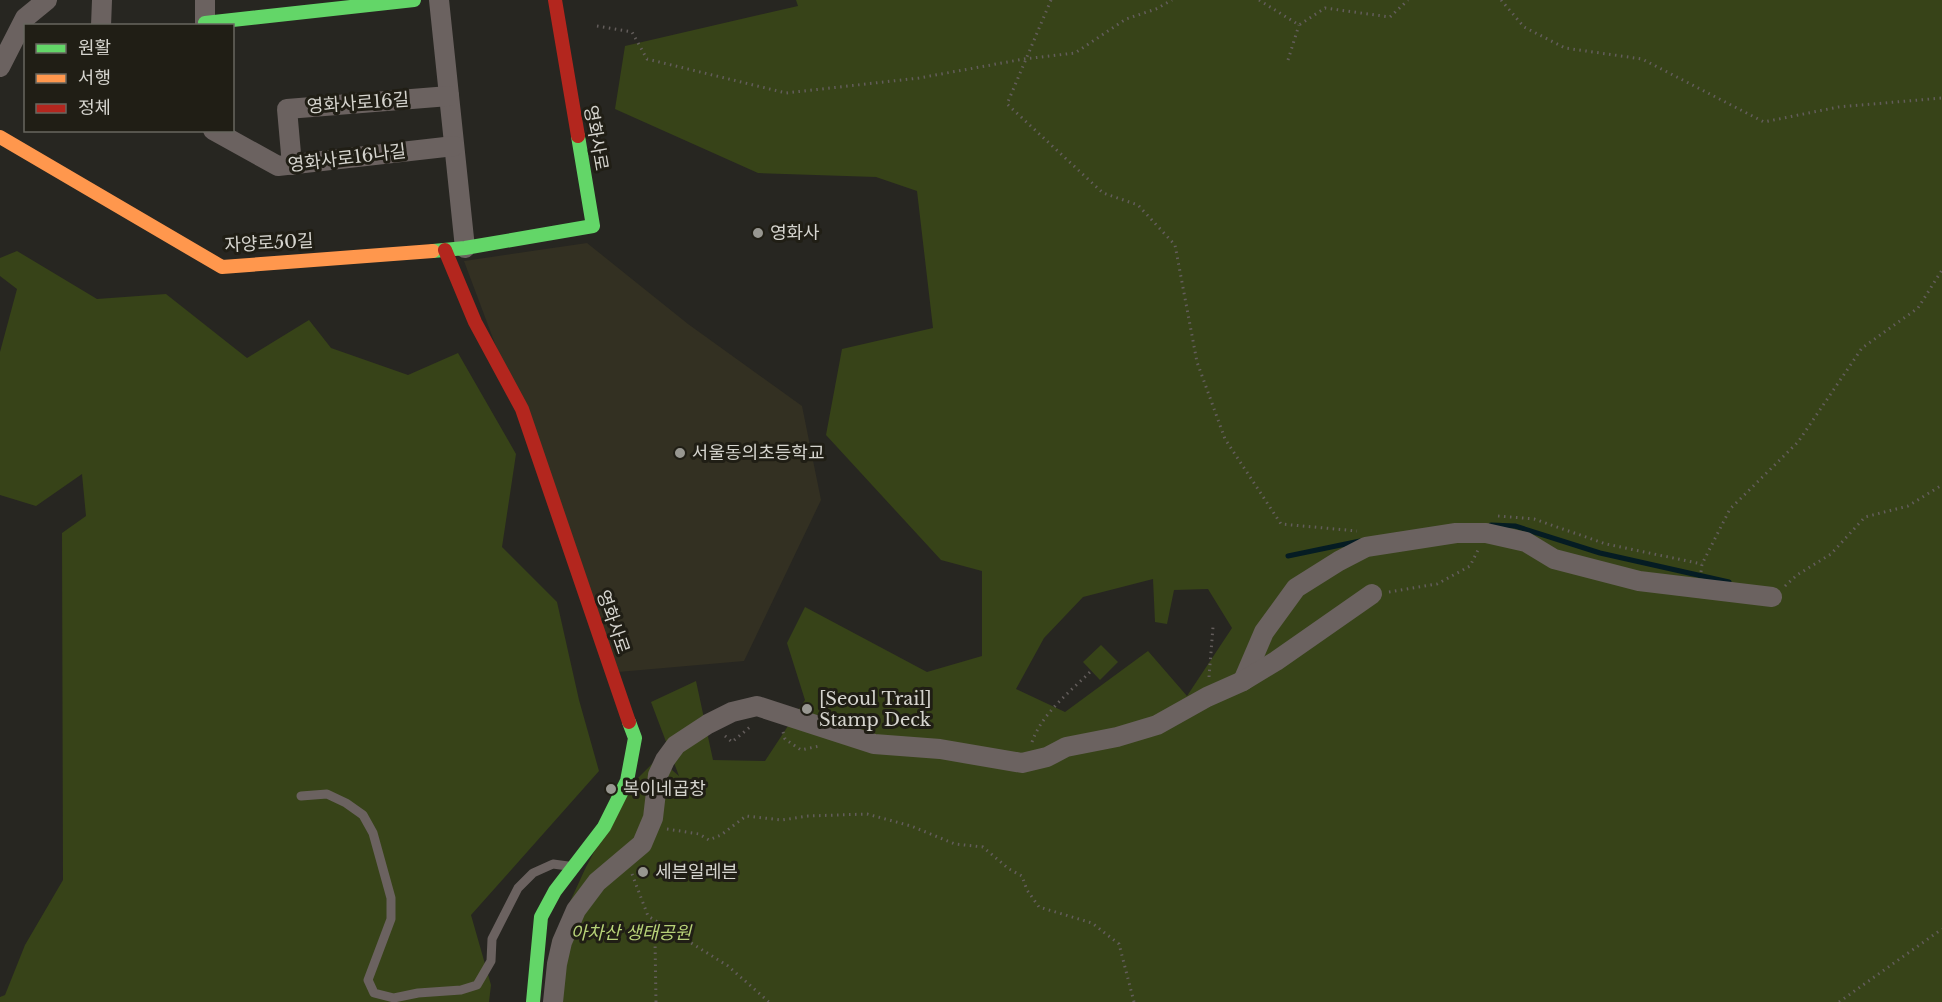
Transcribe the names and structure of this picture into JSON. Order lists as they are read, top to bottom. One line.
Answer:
{"streets":{"street":["영화사로16길","영화사로","영화사로16나길","자양로50길"]},"crossings":[["영화사로16길","영화사로16나길"],["영화사로","자양로50길"]],"parks":["아차산 생태공원"],"places":["영화사","서울동의초등학교","[Seoul Trail] Stamp Deck","복이네곱창","세븐일레븐"],"legend":["원활","서행","정체"]}
